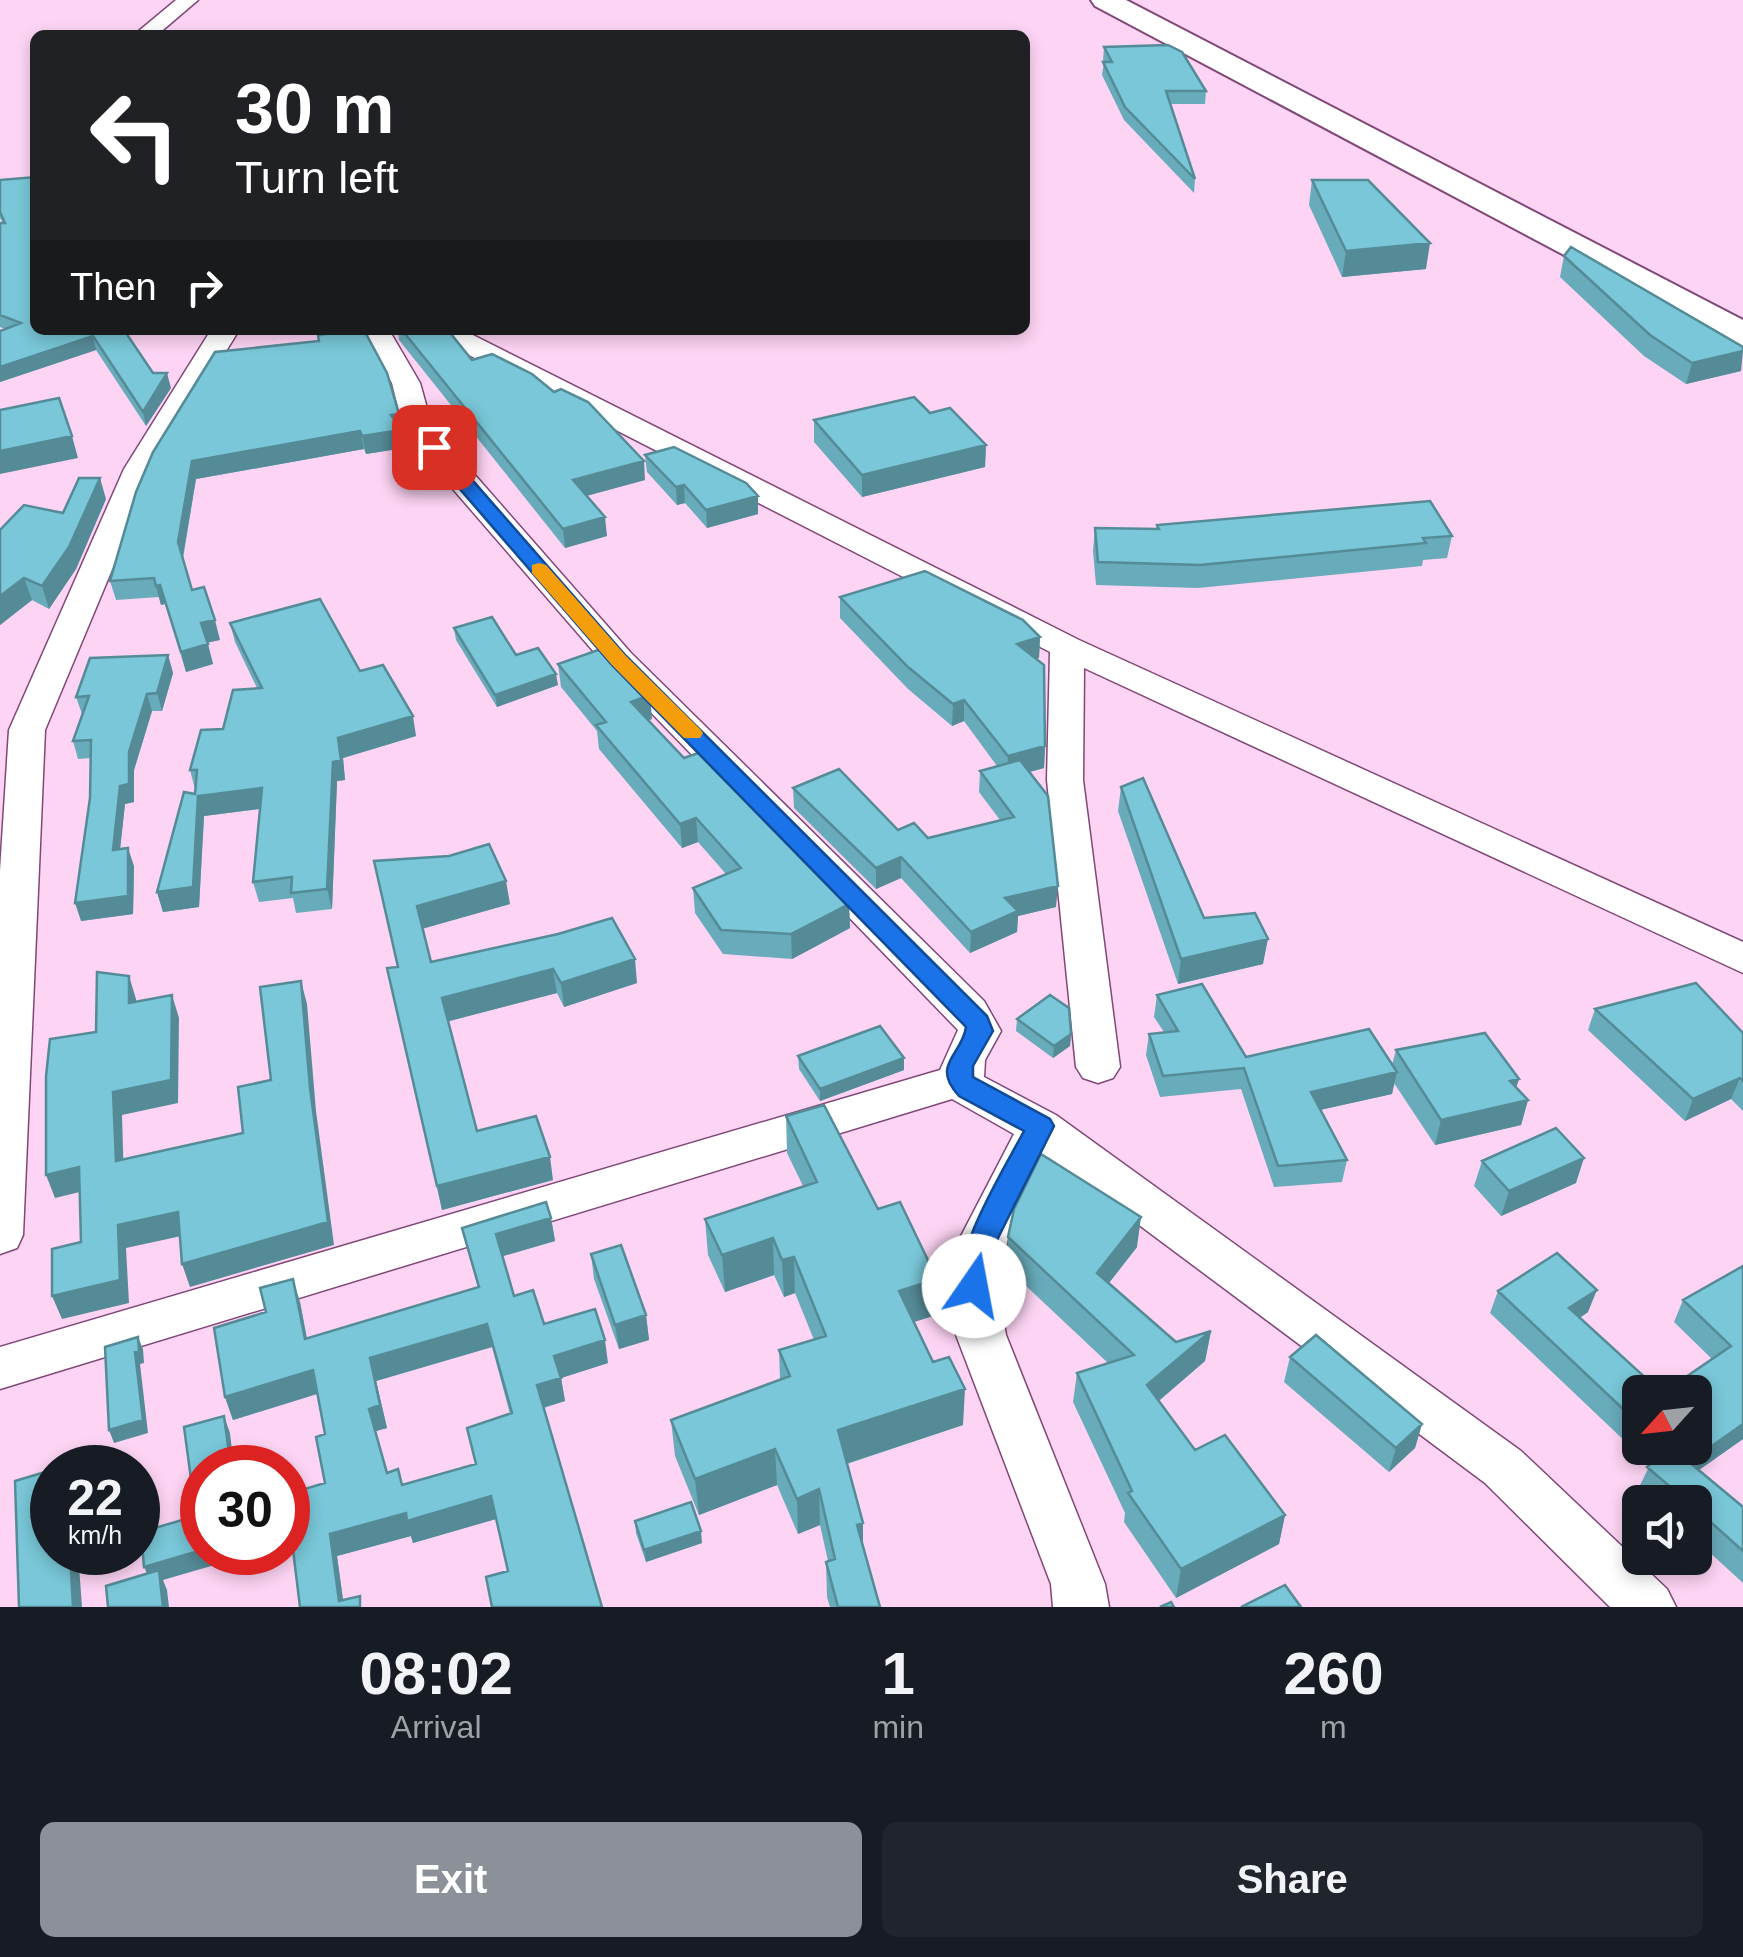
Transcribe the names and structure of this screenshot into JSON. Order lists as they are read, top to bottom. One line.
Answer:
{"north":"bottom left","page":{"turn":["30 m","Turn left"],"then":"Then","speed":"22 km/h","limit":"30","eta":["08:02","Arrival","1","min","260","m"],"buttons":["Exit","Share"]}}
